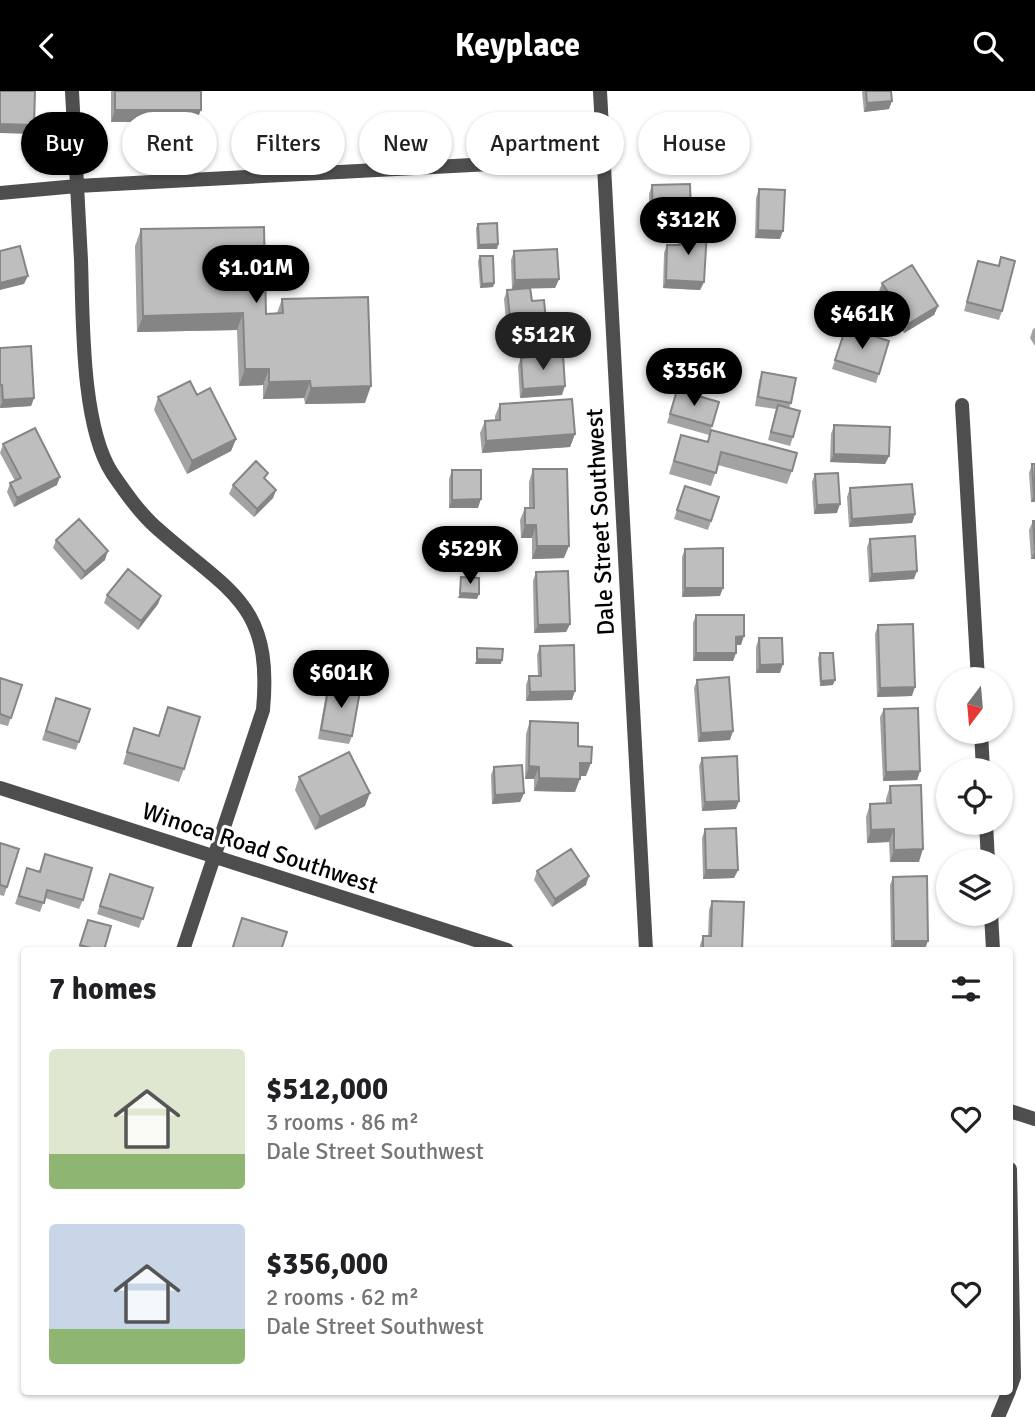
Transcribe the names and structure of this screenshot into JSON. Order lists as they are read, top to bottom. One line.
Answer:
{"streets":{"street":["Dale Street Southwest","Winoca Road Southwest"]},"north":"bottom","page":{"header":"Keyplace","chip":["Buy","Rent","Filters","New","Apartment","House"],"price":["$312K","$1.01M","$461K","$512K","$356K","$529K","$601K"],"heading":"7 homes","list":[{"name":"$512,000","note":"3 rooms · 86 m² · Dale Street Southwest"},{"name":"$356,000","note":"2 rooms · 62 m² · Dale Street Southwest"}]}}
